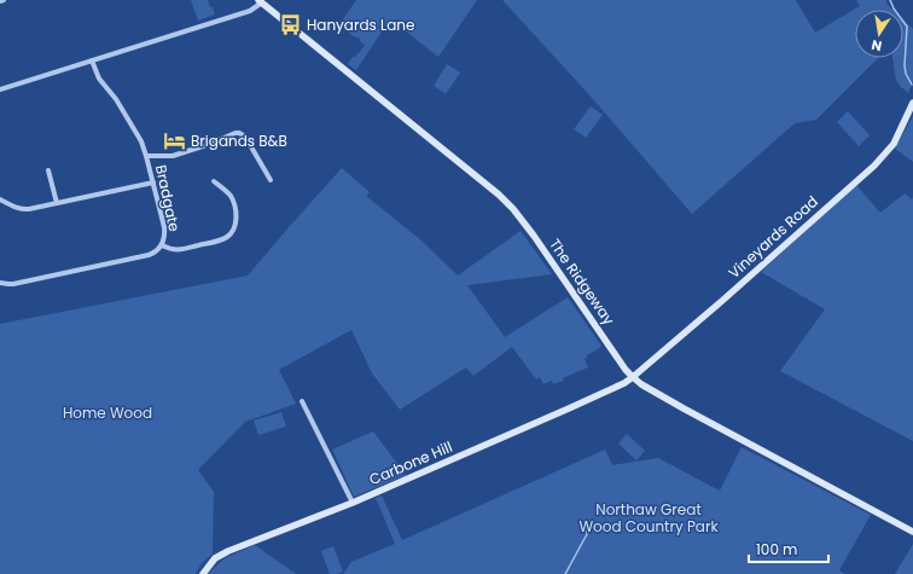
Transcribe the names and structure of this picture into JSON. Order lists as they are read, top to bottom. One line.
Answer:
{"streets":{"street":["Bradgate","Vineyards Road","The Ridgeway","Carbone Hill"]},"crossings":[["Vineyards Road","The Ridgeway"],["Vineyards Road","Carbone Hill"],["The Ridgeway","Carbone Hill"]],"parks":["Home Wood","Northaw Great Wood Country Park"],"places":{"bus stop":["Hanyards Lane"],"hotel":["Brigands B&B"]},"scale_bar":"100 m","north":"bottom"}
